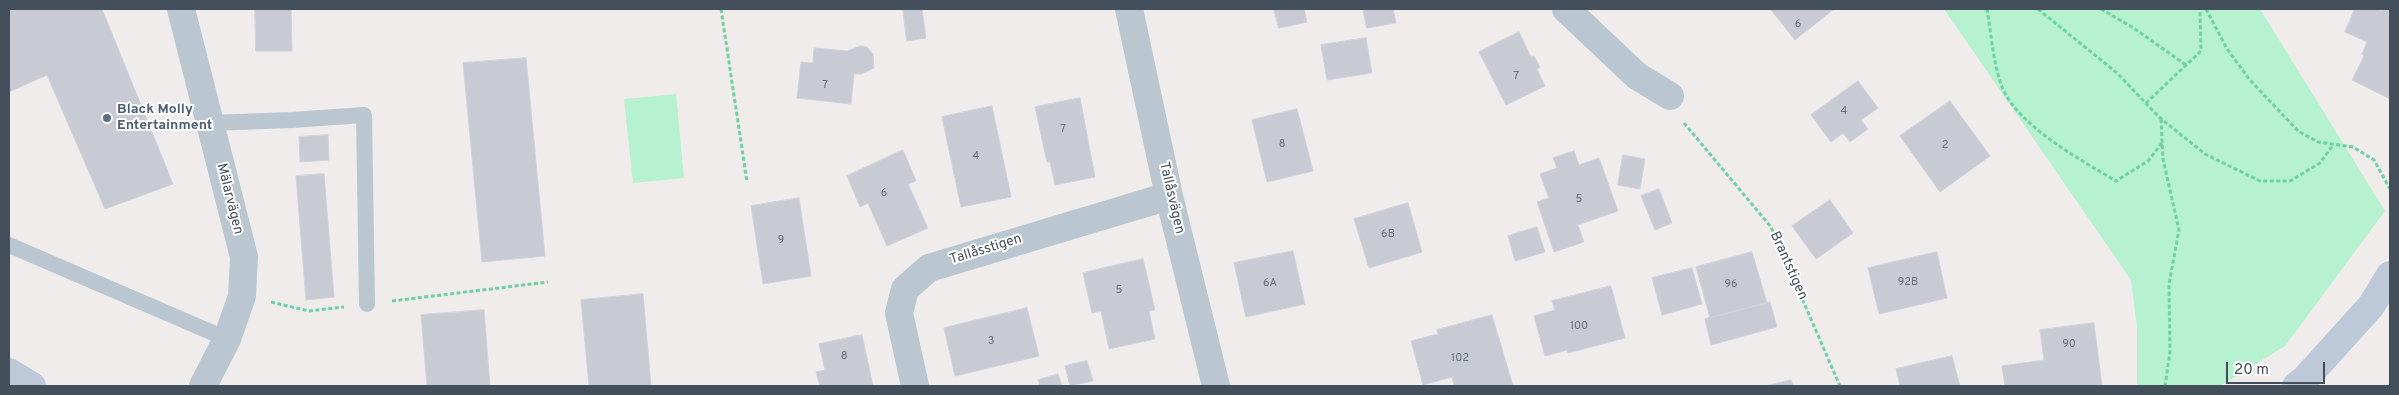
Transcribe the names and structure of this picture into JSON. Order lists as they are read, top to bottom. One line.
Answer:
{"streets":{"street":["Tallåsvägen","Mälarvägen","Tallåsstigen"],"path":["Brantstigen"]},"crossings":[["Tallåsvägen","Tallåsstigen"]],"places":["Black Molly Entertainment"],"house_numbers":["6","7","7","4","7","8","2","4","6","5","6B","9","92B","6A","96","5","100","3","90","8","102"],"scale_bar":"20 m"}
